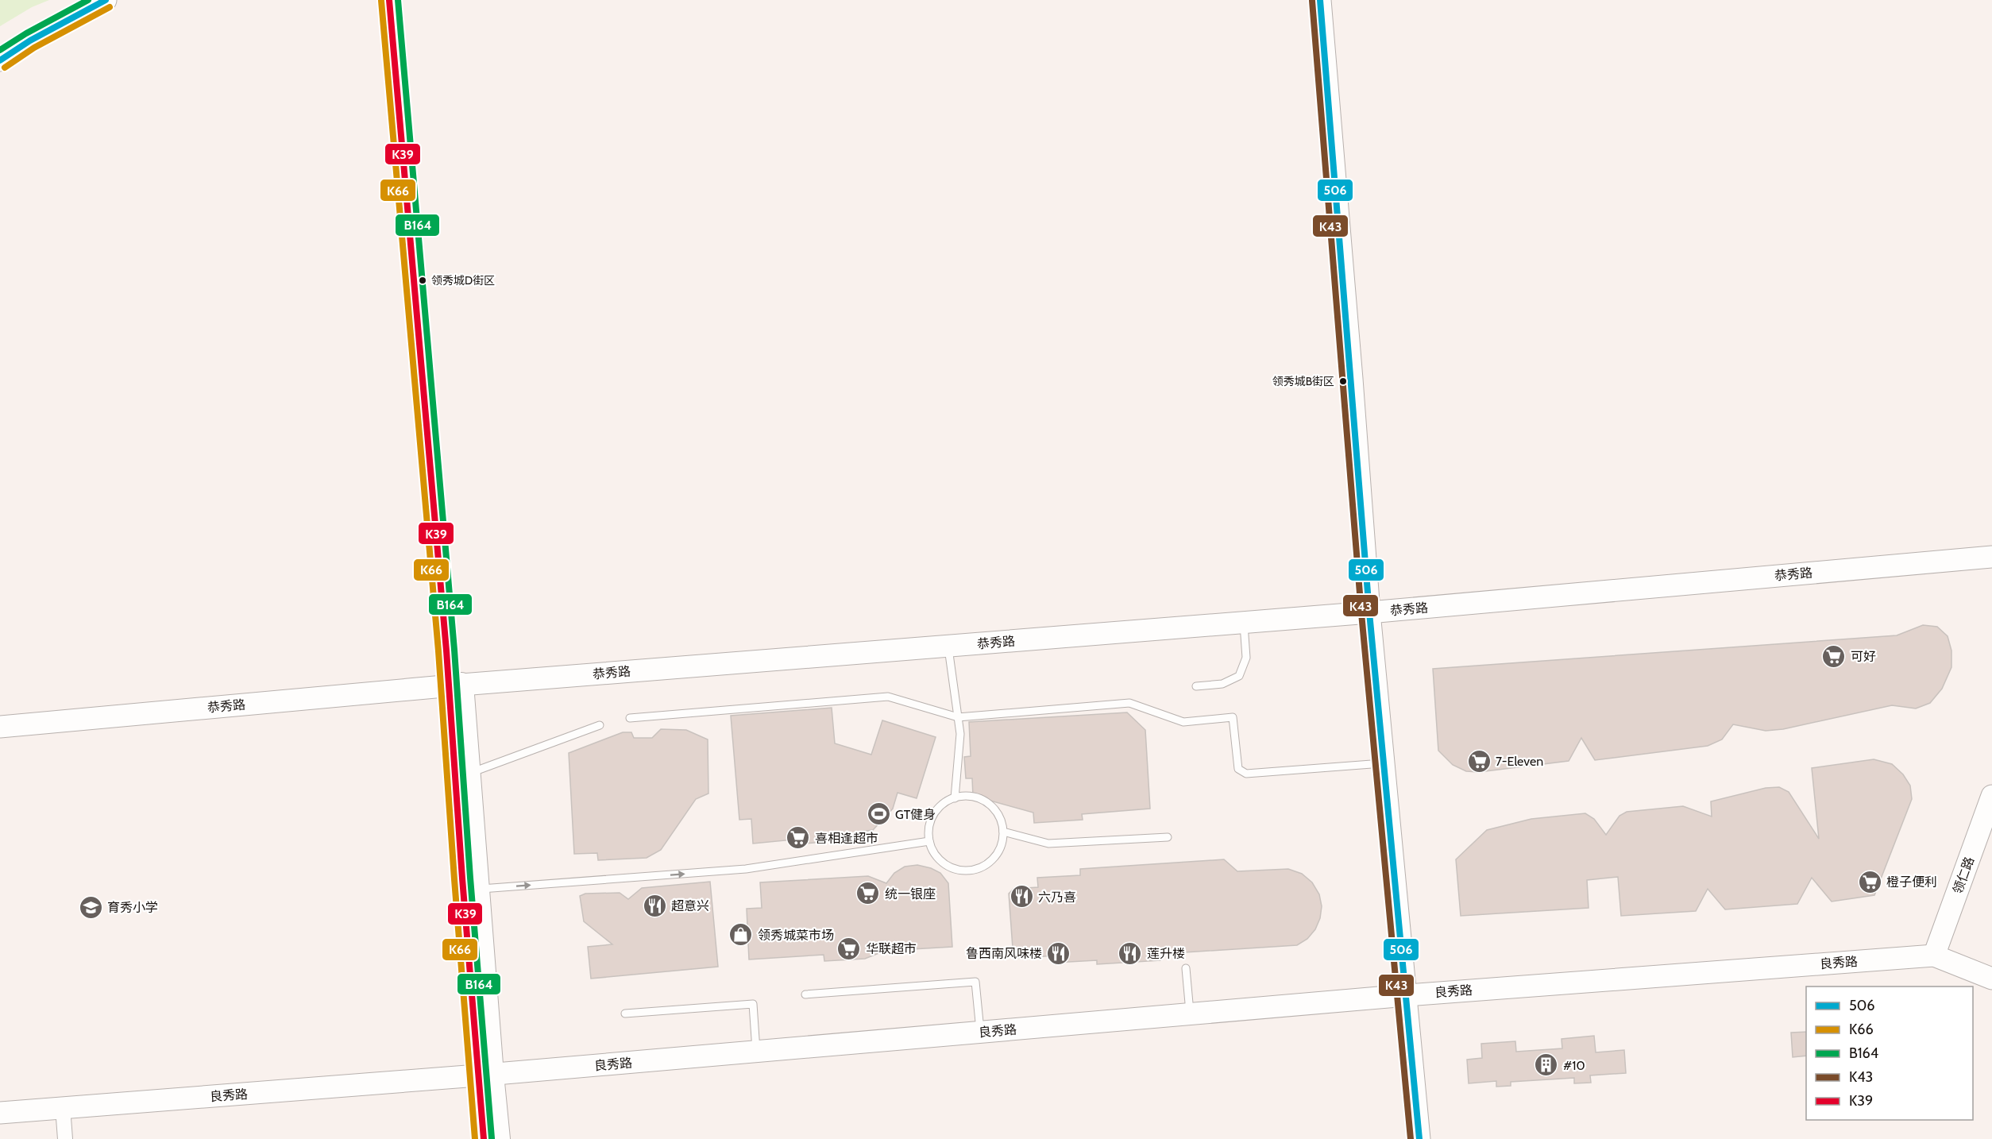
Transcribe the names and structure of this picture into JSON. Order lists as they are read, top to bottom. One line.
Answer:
{"streets":{"street":["恭秀路","领仁路","良秀路"]},"crossings":[["领仁路","良秀路"]],"places":{"other":["领秀城D街区","领秀城B街区"],"supermarket":["可好","7-Eleven","喜相逢超市","橙子便利","统一银座","华联超市"],"sports":["GT健身"],"restaurant":["六乃喜","超意兴","鲁西南风味楼","莲升楼"],"school or university":["育秀小学"],"shop":["领秀城菜市场"],"building":["#10"]},"lines":["transit line 506","transit line B164","transit line K39","transit line K66","transit line K43"],"legend":["506","K66","B164","K43","K39"]}
